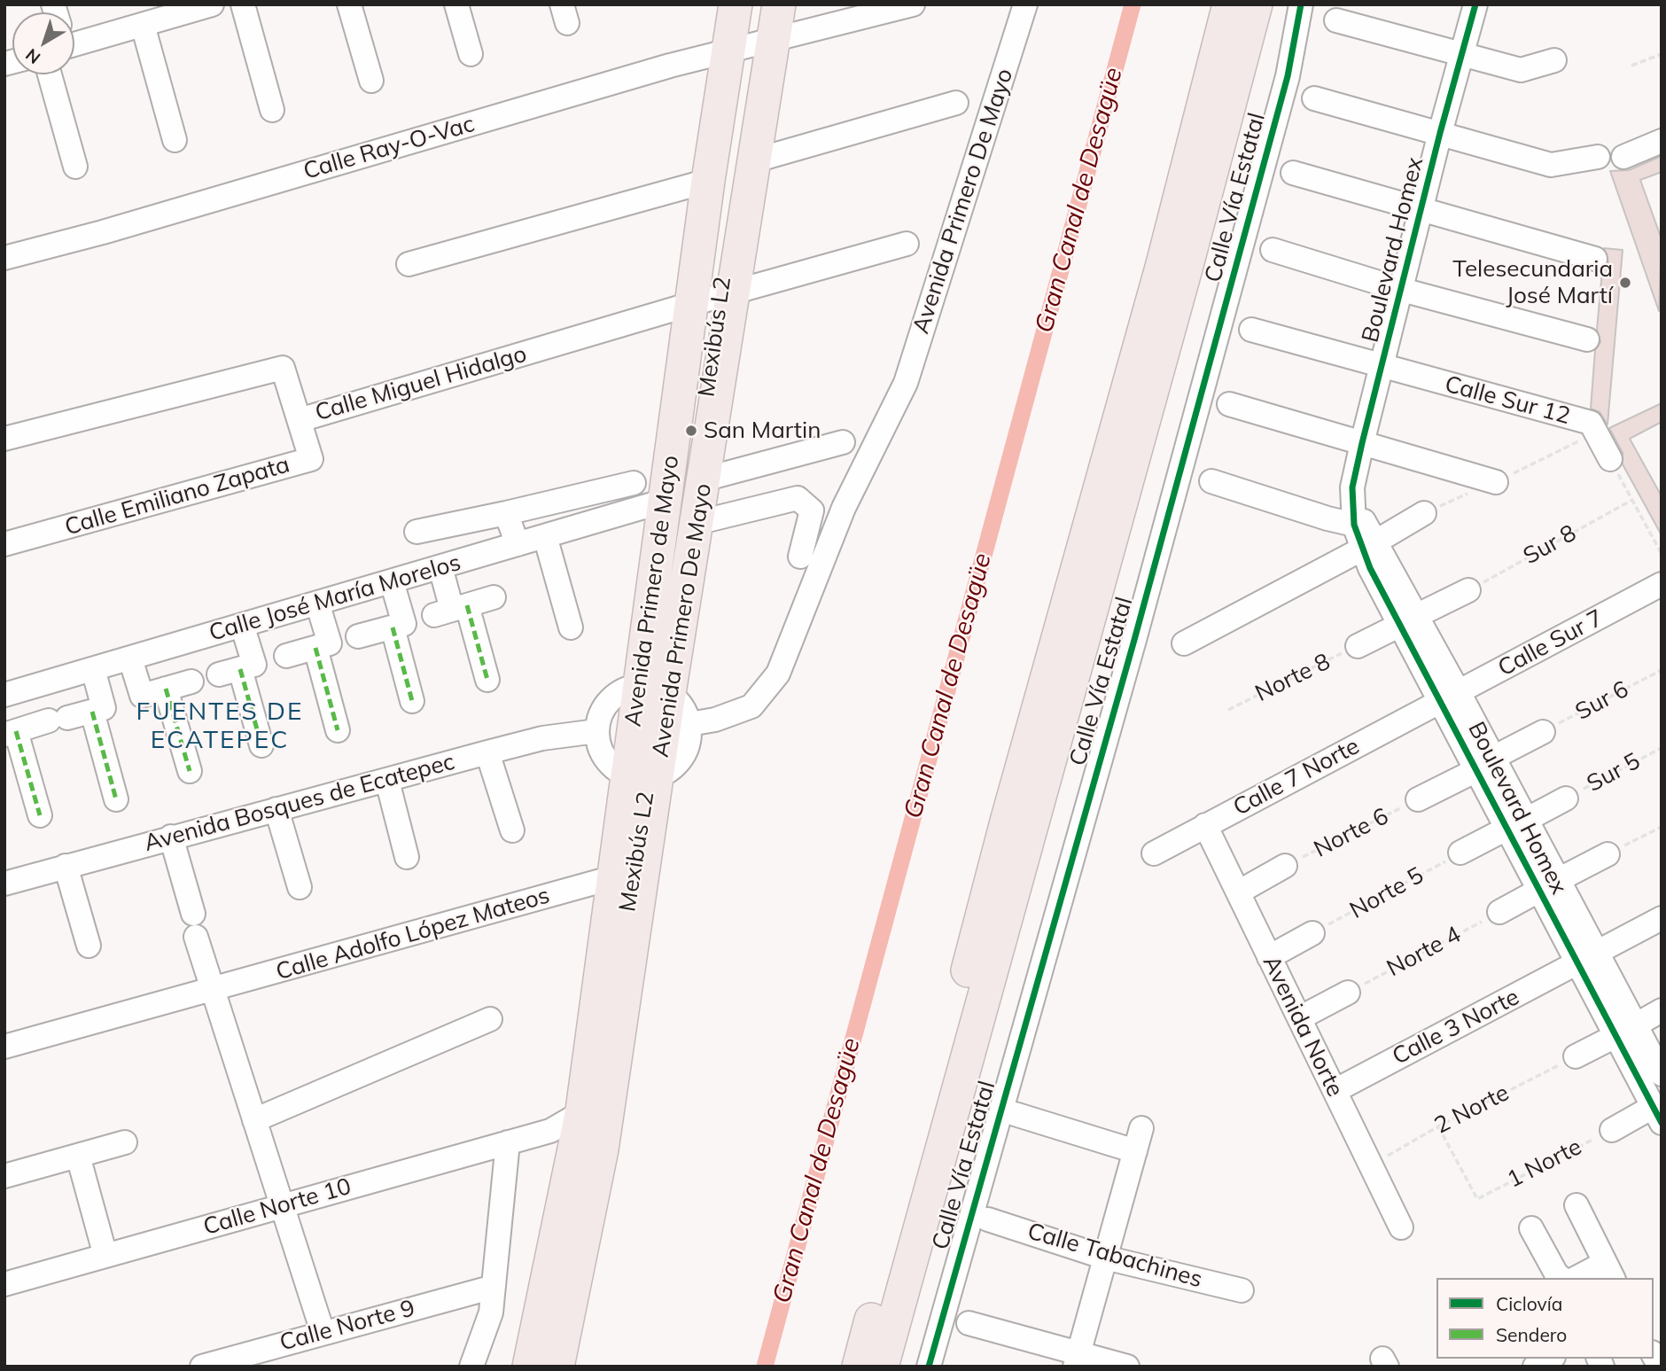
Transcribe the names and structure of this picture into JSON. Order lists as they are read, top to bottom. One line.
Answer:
{"streets":{"highway":["Avenida Primero De Mayo","Avenida Primero de Mayo"],"street":["Calle Ray-O-Vac","Calle Vía Estatal","Boulevard Homex","Mexibús L2","Calle Miguel Hidalgo","Calle Sur 12","Calle Emiliano Zapata","Calle José María Morelos","Calle Sur 7","Calle 7 Norte","Avenida Bosques de Ecatepec","Calle Adolfo López Mateos","Avenida Norte","Calle 3 Norte","Calle Norte 10","Calle Tabachines","Calle Norte 9"],"path":["Sur 8","Norte 8","Sur 6","Sur 5","Norte 6","Norte 5","Norte 4","2 Norte","1 Norte"]},"crossings":[["Calle Ray-O-Vac","Avenida Primero De Mayo"],["Calle Ray-O-Vac","Mexibús L2"],["Calle Ray-O-Vac","Avenida Primero de Mayo"],["Avenida Primero De Mayo","Mexibús L2"],["Avenida Primero De Mayo","Calle Miguel Hidalgo"],["Avenida Primero De Mayo","Avenida Primero de Mayo"],["Avenida Primero De Mayo","Calle Norte 10"],["Boulevard Homex","Calle Sur 12"],["Boulevard Homex","Calle Sur 7"],["Boulevard Homex","Calle 7 Norte"],["Boulevard Homex","Calle 3 Norte"],["Mexibús L2","Calle Miguel Hidalgo"],["Mexibús L2","Avenida Primero de Mayo"],["Calle Miguel Hidalgo","Calle Emiliano Zapata"],["Calle Miguel Hidalgo","Avenida Primero de Mayo"],["Avenida Primero de Mayo","Calle José María Morelos"],["Avenida Primero de Mayo","Calle Adolfo López Mateos"],["Avenida Primero de Mayo","Calle Norte 10"],["Calle Sur 7","Calle 7 Norte"],["Calle 7 Norte","Avenida Norte"],["Avenida Norte","Calle 3 Norte"],["Avenida Norte","2 Norte"],["2 Norte","1 Norte"]],"districts":["FUENTES DE ECATEPEC"],"water":["Gran Canal de Desagüe"],"places":["Telesecundaria José Martí","San Martin"],"legend":["Ciclovía","Sendero"],"north":"bottom left"}
